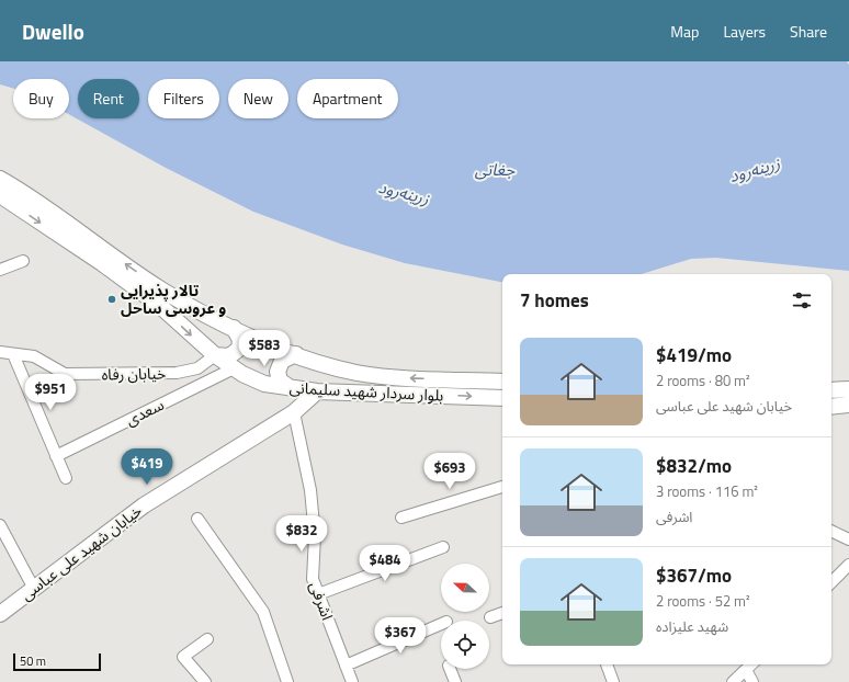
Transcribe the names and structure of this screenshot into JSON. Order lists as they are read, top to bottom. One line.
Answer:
{"streets":{"main road":["بلوار سردار شهید سلیمانی","خیابان شهید علی عباسی"],"street":["خیابان رفاه","سعدی","اشرفی"]},"crossings":[["خیابان رفاه","بلوار سردار شهید سلیمانی"],["بلوار سردار شهید سلیمانی","سعدی"],["بلوار سردار شهید سلیمانی","خیابان شهید علی عباسی"],["خیابان شهید علی عباسی","اشرفی"]],"water":["جغاتی","زرینه‌رود"],"places":["تالار پذیرایی و عروسی ساحل"],"scale_bar":"50 m","north":"left","page":{"header":"Dwello","nav":["Map","Layers","Share"],"chip":["Buy","Rent","Filters","New","Apartment"],"heading":"7 homes","list":[{"name":"$419/mo","note":"2 rooms · 80 m² · خیابان شهید علی عباسی"},{"name":"$832/mo","note":"3 rooms · 116 m² · اشرفی"},{"name":"$367/mo","note":"2 rooms · 52 m² · شهید علیزاده"}],"price":["$583","$951","$419","$693","$832","$484","$367"],"scale":"50 m"}}
